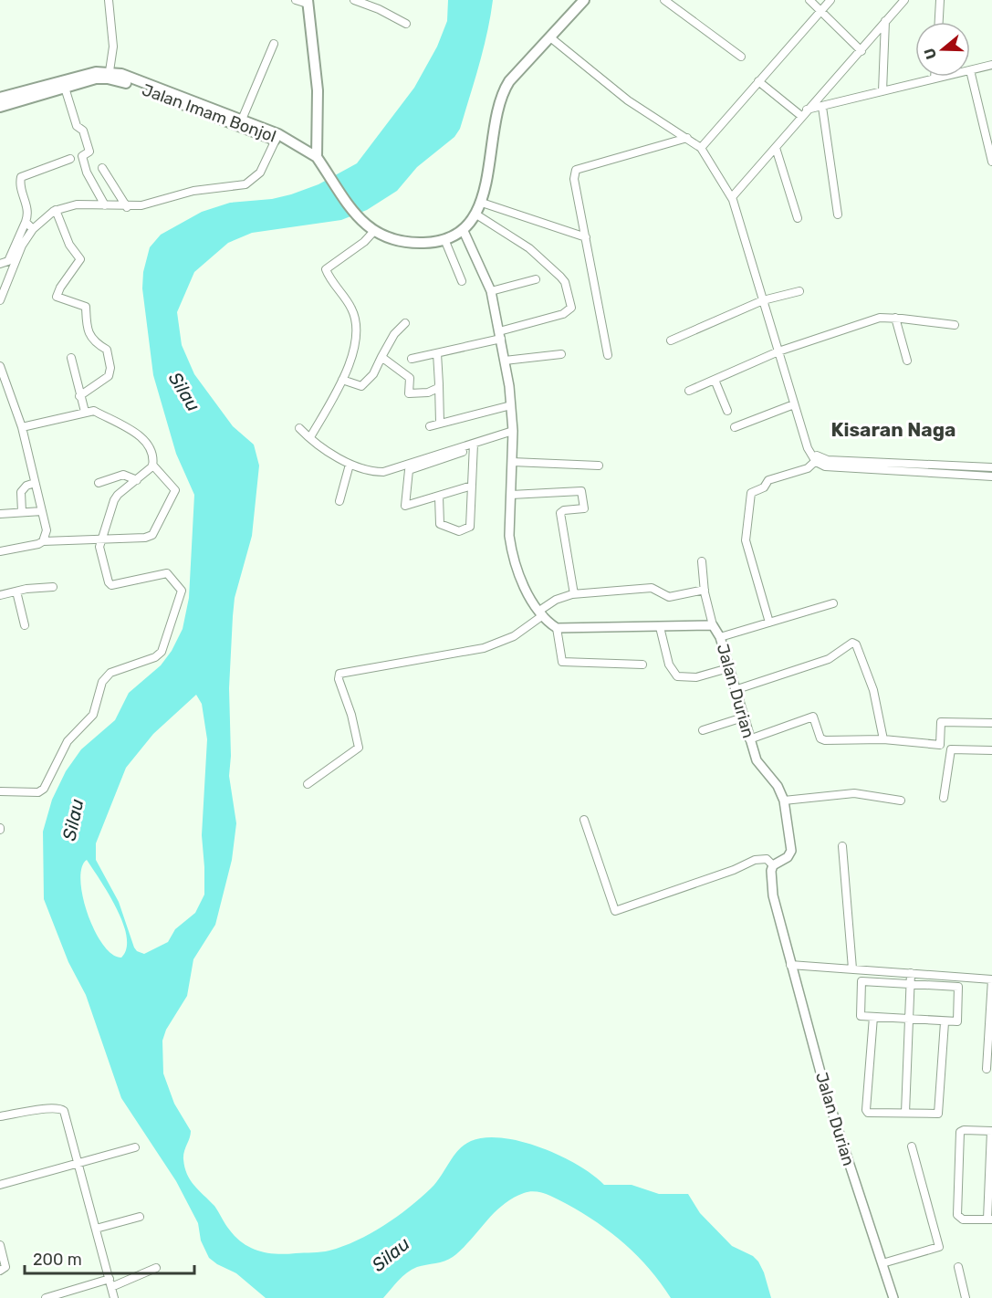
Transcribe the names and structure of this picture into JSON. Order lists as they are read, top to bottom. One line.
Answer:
{"streets":{"main road":["Jalan Imam Bonjol"],"street":["Jalan Durian"]},"districts":["Kisaran Naga"],"water":["Silau"],"scale_bar":"200 m","north":"left"}
